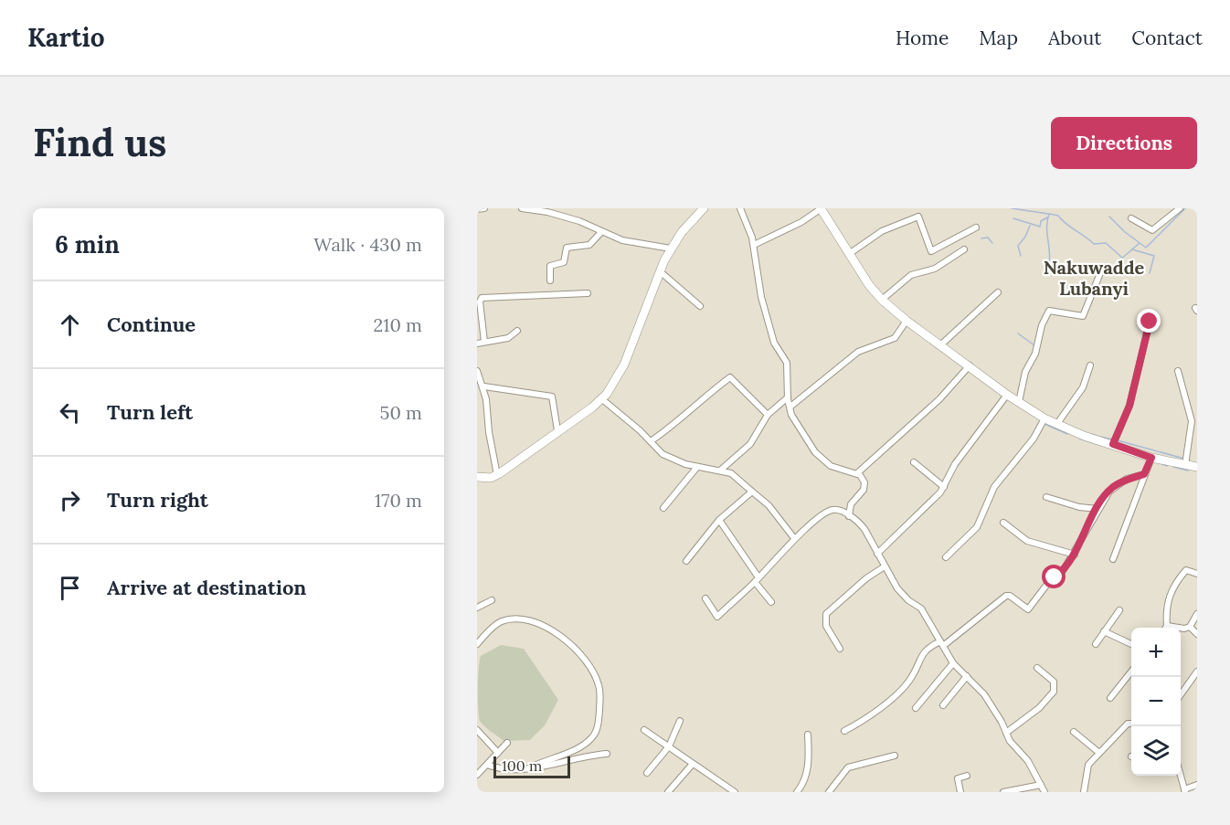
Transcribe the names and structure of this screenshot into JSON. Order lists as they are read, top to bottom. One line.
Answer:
{"districts":["Nakuwadde Lubanyi"],"scale_bar":"100 m","page":{"header":"Kartio","nav":["Home","Map","About","Contact"],"buttons":"Directions","title":"Find us","heading":["6 min","Walk · 430 m"],"list":[["Continue","210 m"],["Turn left","50 m"],["Turn right","170 m"],"Arrive at destination"],"map_buttons":["+","−"],"scale":"100 m"}}
